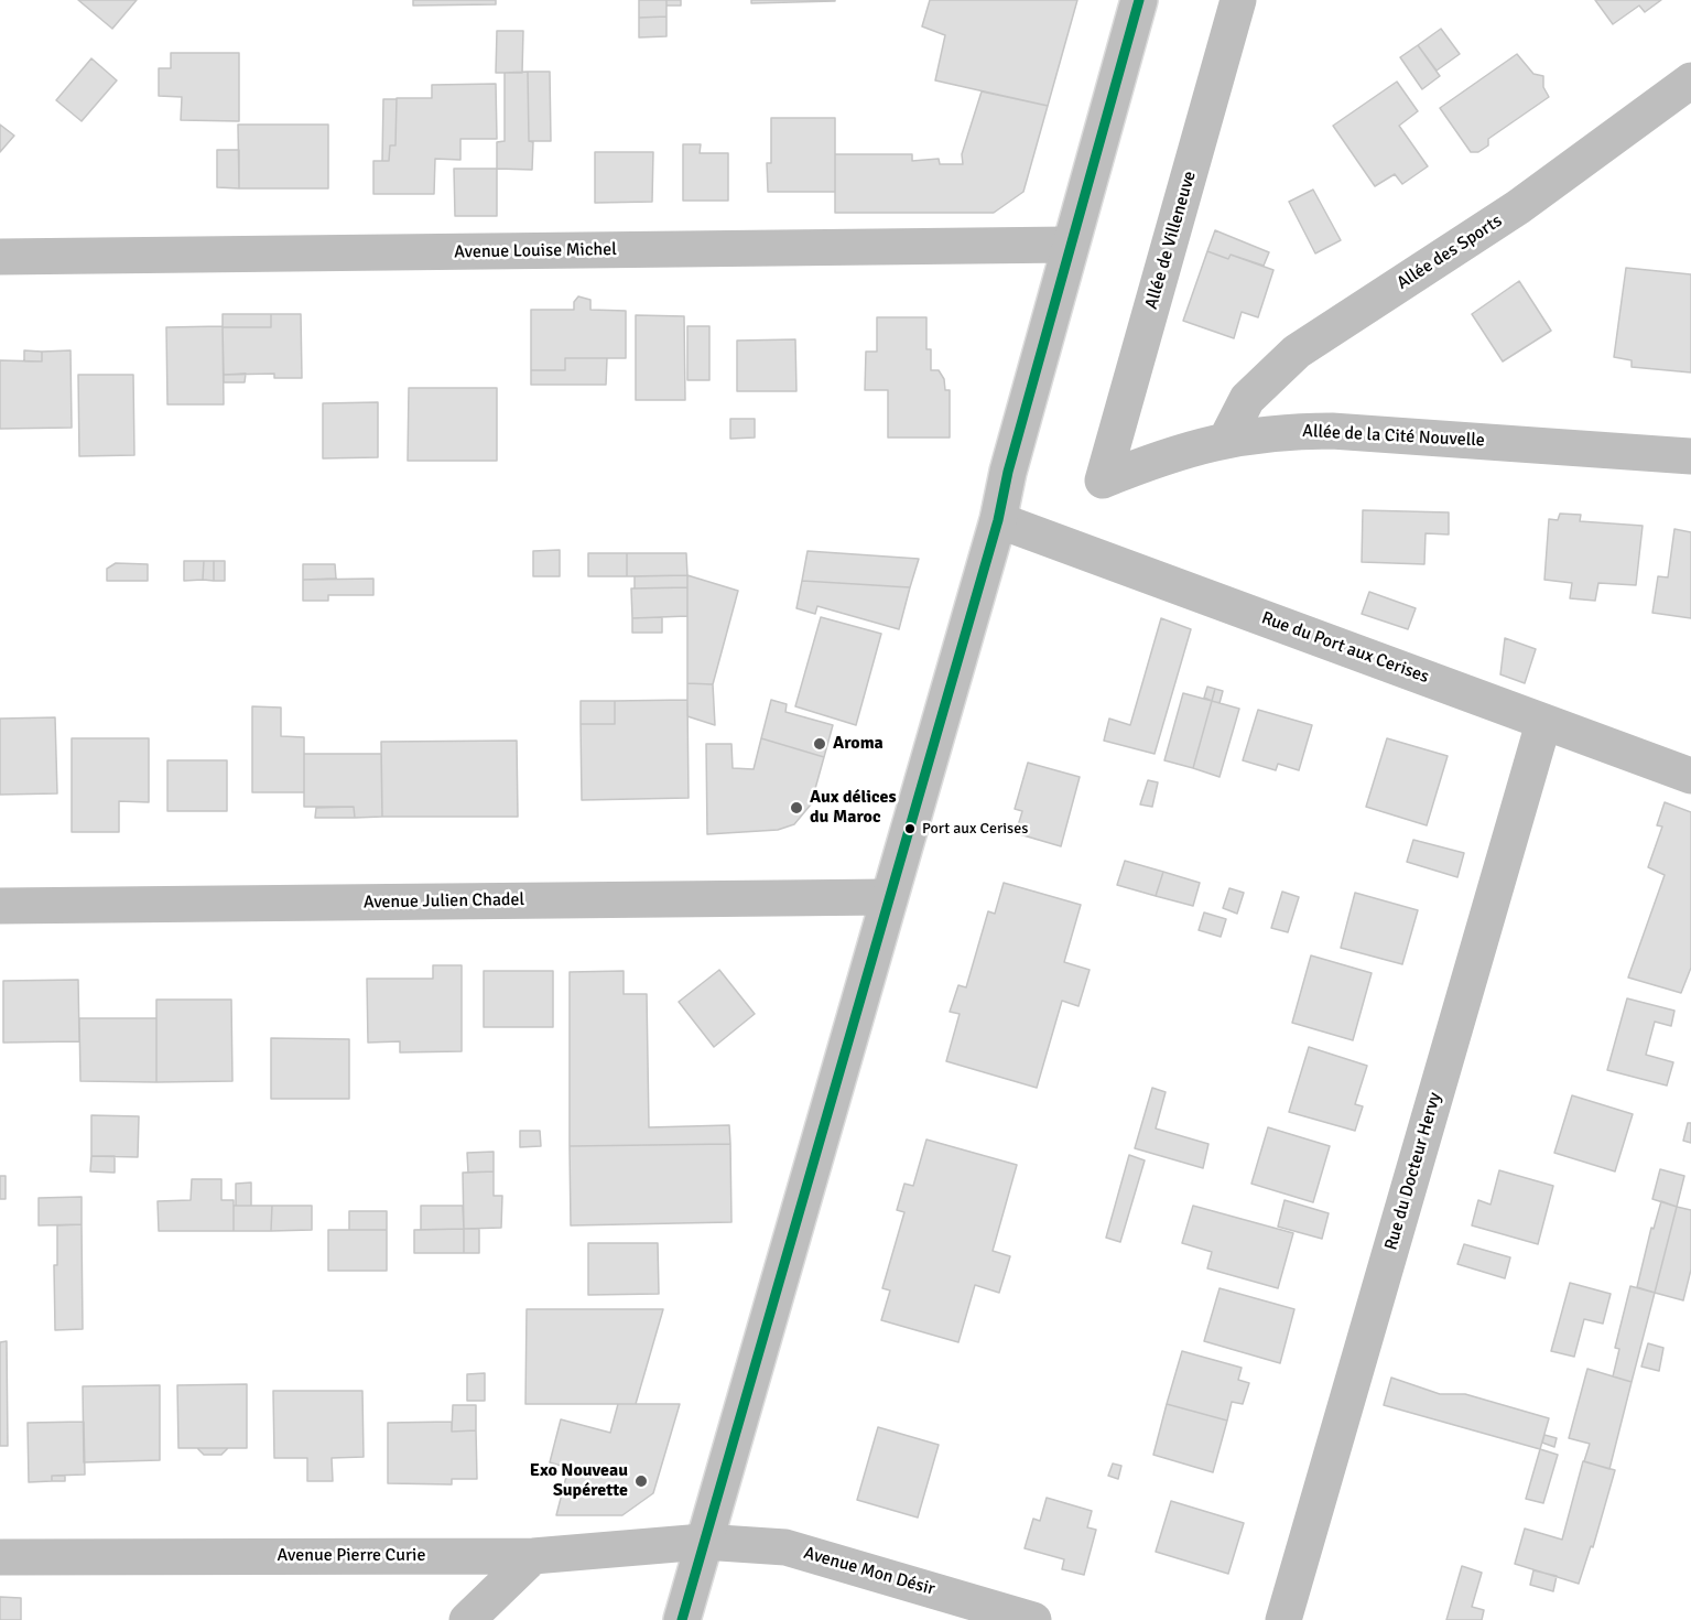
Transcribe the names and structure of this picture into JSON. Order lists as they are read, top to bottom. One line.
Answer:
{"streets":{"street":["Allée de Villeneuve","Avenue Louise Michel","Allée des Sports","Allée de la Cité Nouvelle","Rue du Port aux Cerises","Avenue Julien Chadel","Rue du Docteur Hervy","Avenue Pierre Curie","Avenue Mon Désir"]},"crossings":[["Allée de Villeneuve","Allée de la Cité Nouvelle"],["Allée des Sports","Allée de la Cité Nouvelle"],["Rue du Port aux Cerises","Rue du Docteur Hervy"],["Avenue Pierre Curie","Avenue Mon Désir"]],"places":["Aroma","Aux délices du Maroc","Port aux Cerises","Exo Nouveau Supérette"]}
